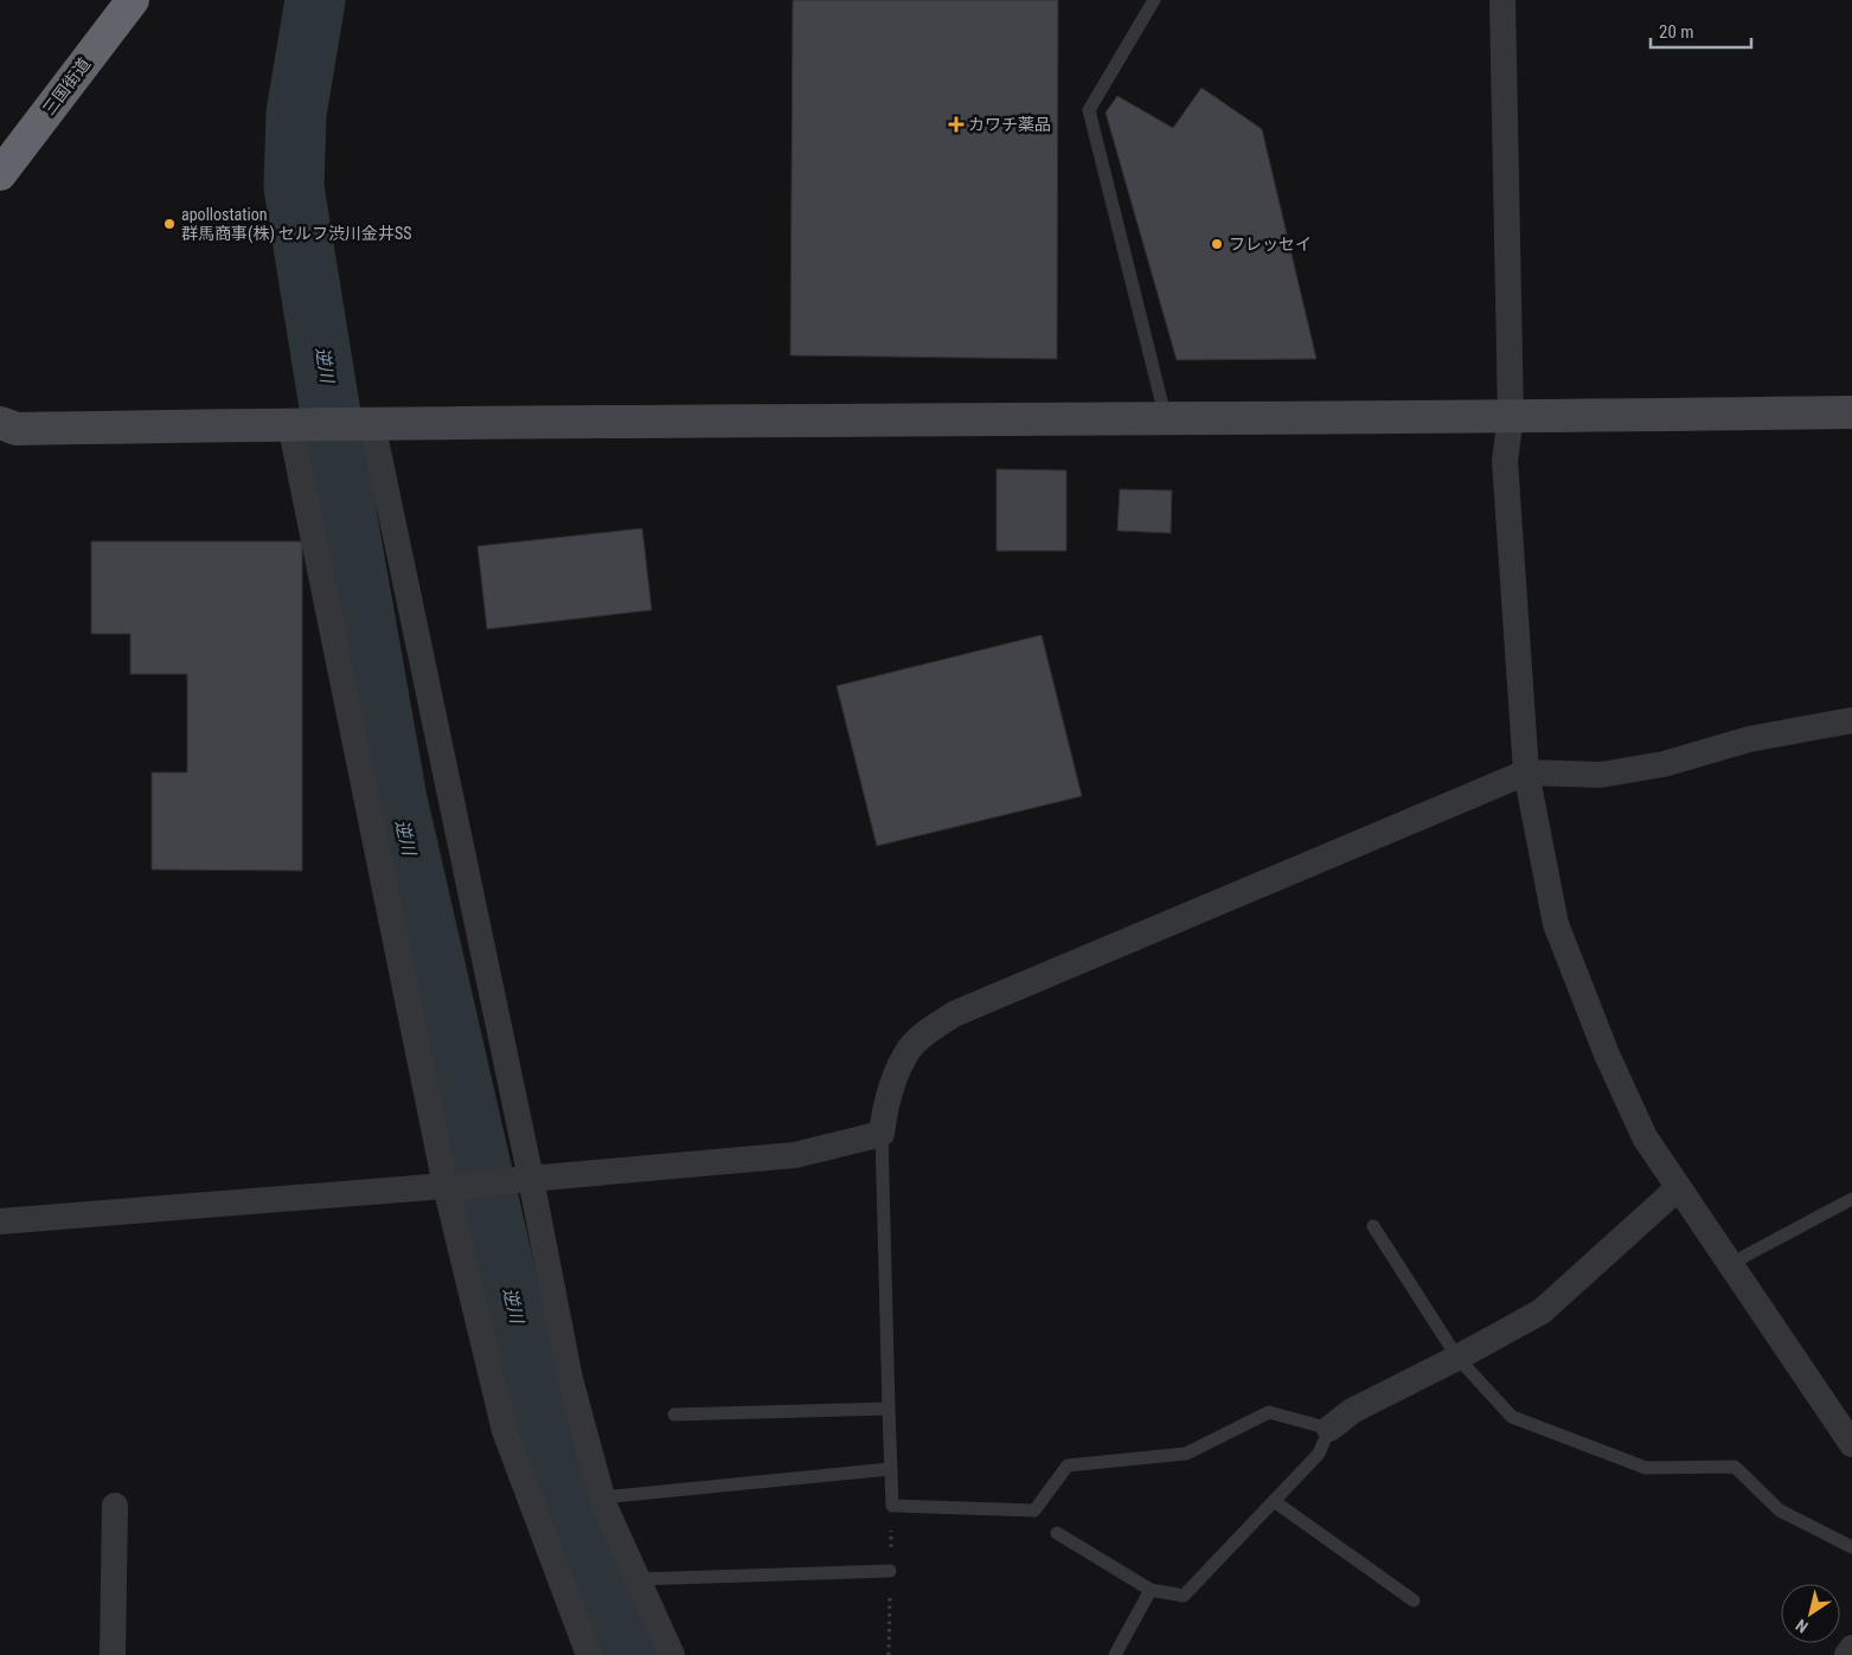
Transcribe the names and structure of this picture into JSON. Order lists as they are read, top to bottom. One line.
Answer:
{"streets":{"highway":["三国街道"]},"water":["逆川"],"places":{"health":["カワチ薬品"],"other":["apollostation 群馬商事(株) セルフ渋川金井SS","フレッセイ"]},"scale_bar":"20 m","north":"bottom left"}
